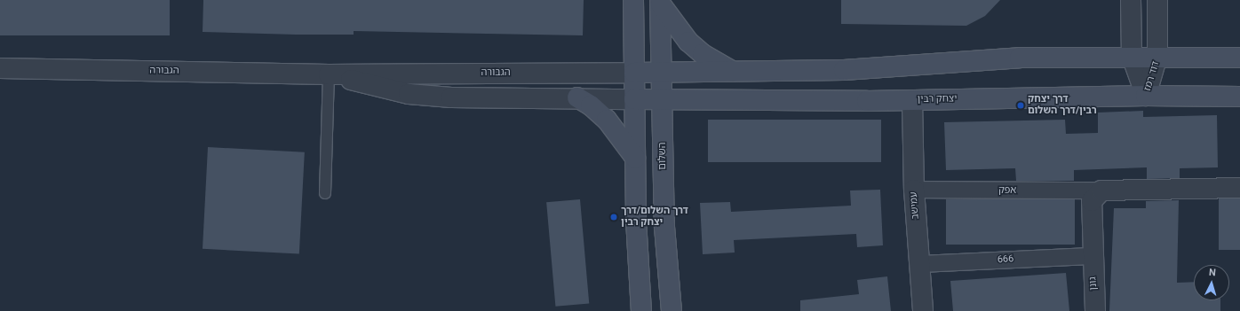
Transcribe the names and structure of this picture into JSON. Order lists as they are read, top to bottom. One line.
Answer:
{"streets":{"main road":["הגבורה","יצחק רבין","השלום"],"street":["דוד רמז","אפק","עמישב","666","גונן"]},"crossings":[["הגבורה","יצחק רבין"],["הגבורה","השלום"],["דוד רמז","יצחק רבין"],["יצחק רבין","השלום"],["יצחק רבין","עמישב"],["אפק","עמישב"],["עמישב","666"],["666","גונן"]],"places":["דרך יצחק רבין/דרך השלום","דרך השלום/דרך יצחק רבין"],"north":"top"}
